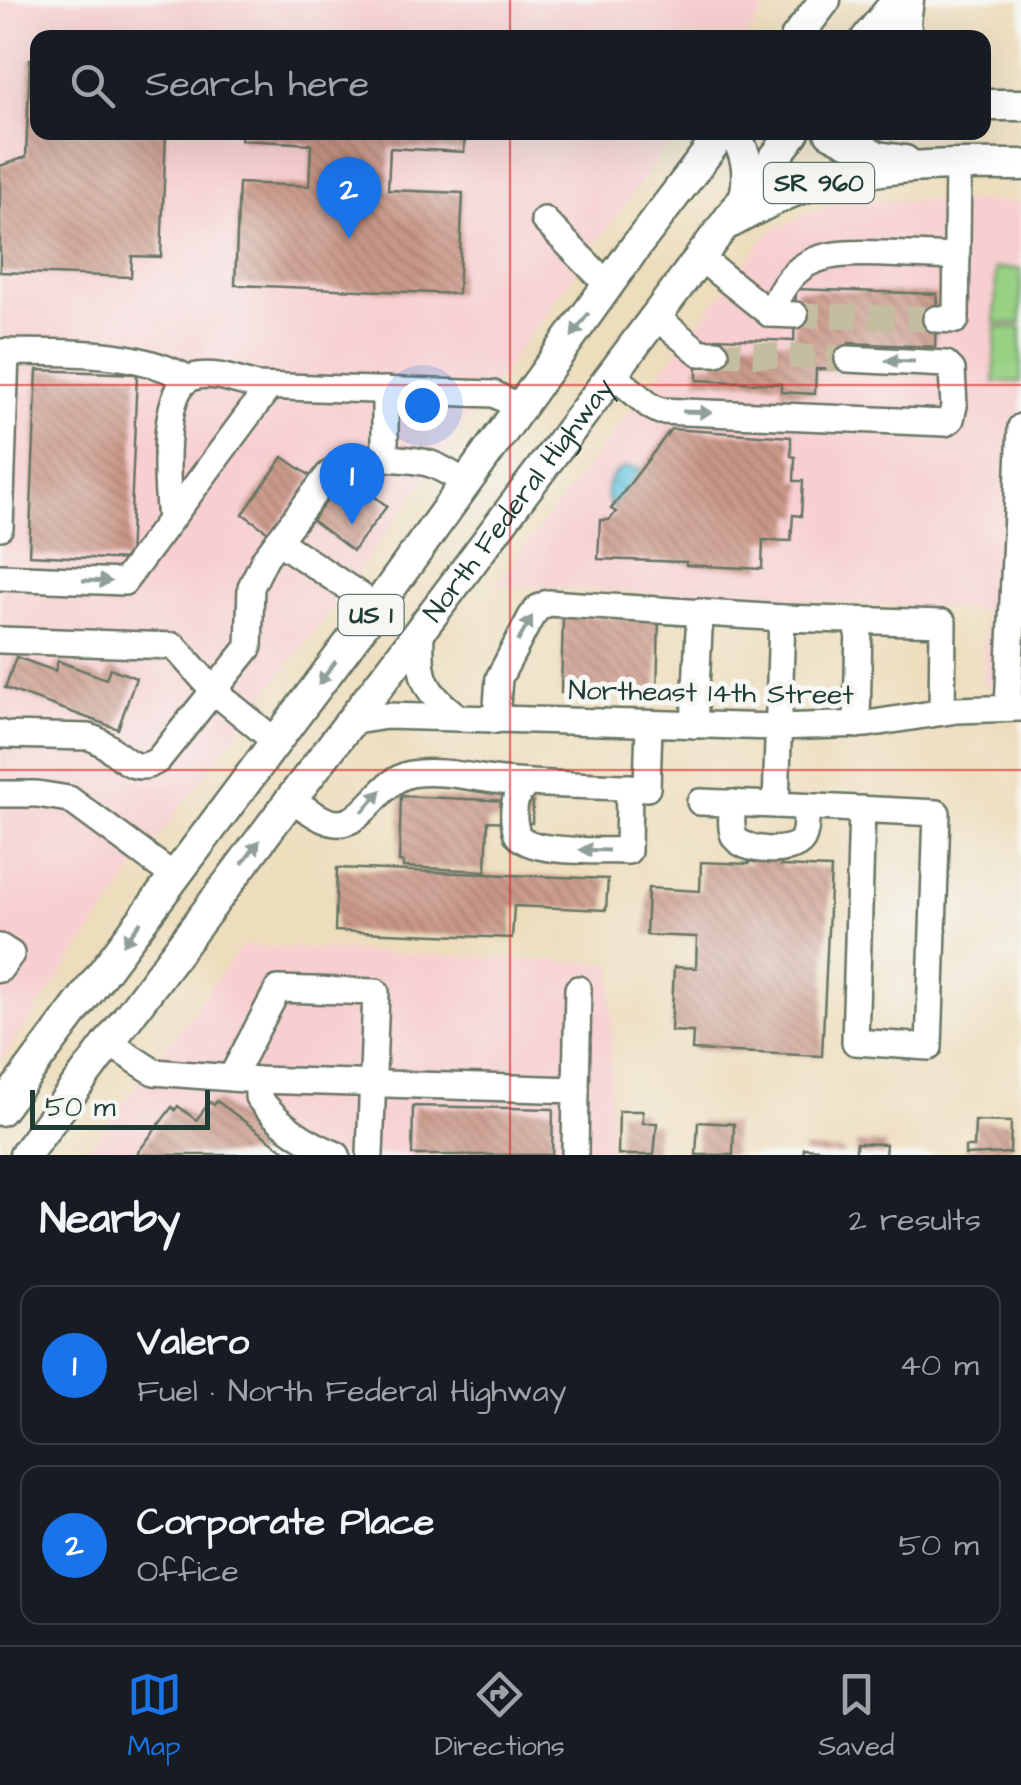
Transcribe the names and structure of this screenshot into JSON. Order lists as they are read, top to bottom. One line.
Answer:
{"streets":{"main road":["SR 960","North Federal Highway","US 1"],"street":["Northeast 14th Street"]},"crossings":[["SR 960","North Federal Highway"],["North Federal Highway","Northeast 14th Street"]],"scale_bar":"50 m","page":{"search":"Search here","pins":["2","1"],"scale":"50 m","heading":["Nearby","2 results"],"list":[{"mark":"1","name":"Valero","note":"Fuel · North Federal Highway","value":"40 m"},{"mark":"2","name":"Corporate Place","note":"Office","value":"50 m"}],"nav":["Map","Directions","Saved"]}}
